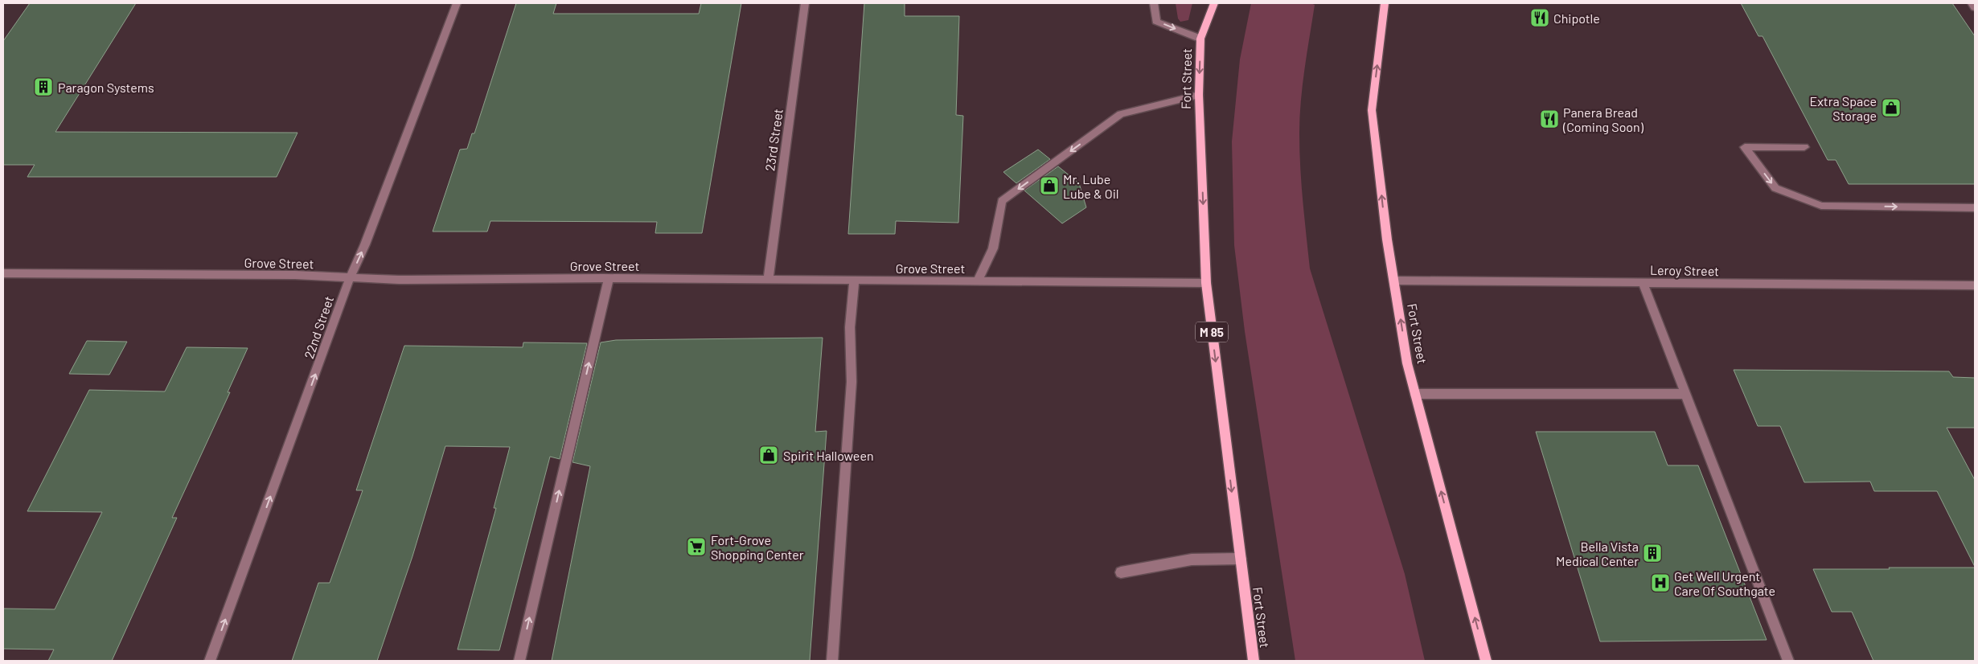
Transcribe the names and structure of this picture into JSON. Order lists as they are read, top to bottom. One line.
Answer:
{"streets":{"main road":["Fort Street","M 85"],"street":["23rd Street","Grove Street","Leroy Street","22nd Street"]},"crossings":[["Fort Street","Grove Street"],["Fort Street","Leroy Street"],["23rd Street","Grove Street"],["Grove Street","22nd Street"]],"one_way":["22nd Street"],"places":{"restaurant":["Chipotle","Panera Bread (Coming Soon)"],"building":["Paragon Systems","Bella Vista Medical Center"],"shop":["Extra Space Storage","Mr. Lube Lube & Oil","Spirit Halloween"],"supermarket":["Fort-Grove Shopping Center"],"hospital":["Get Well Urgent Care Of Southgate"]}}
